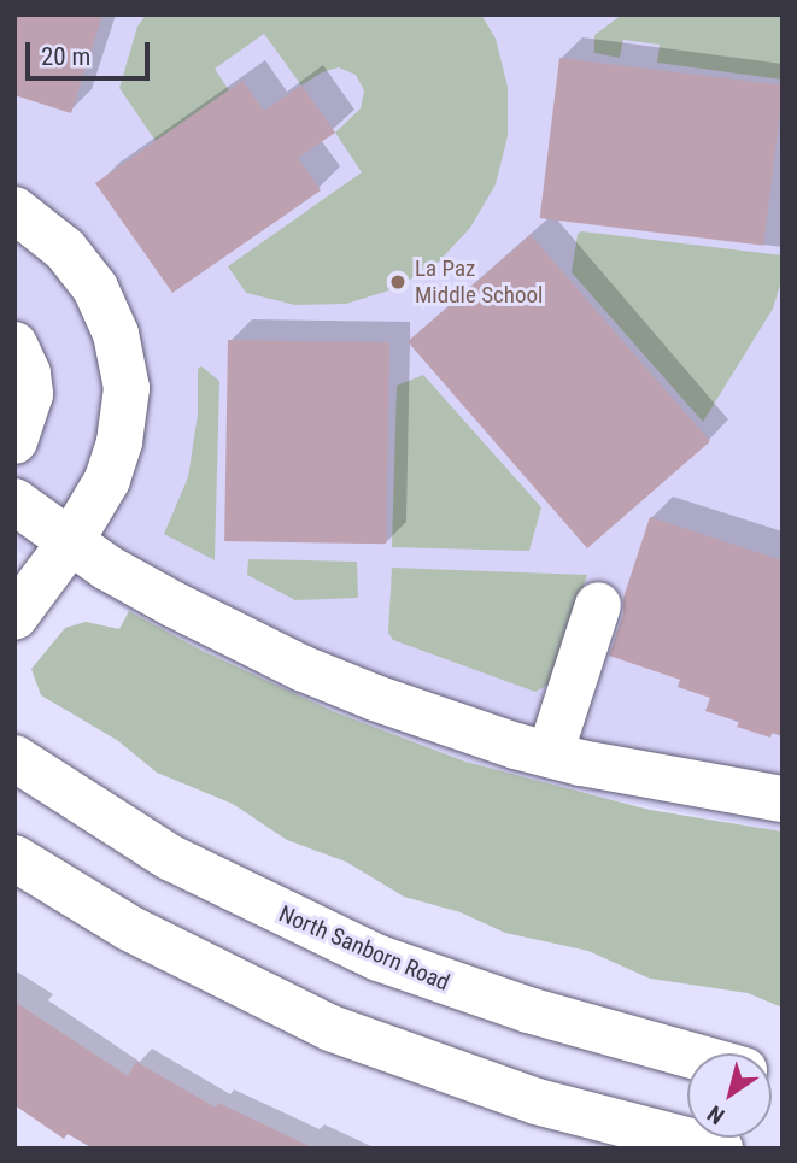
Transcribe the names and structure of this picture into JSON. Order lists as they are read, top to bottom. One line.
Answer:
{"streets":{"main road":["North Sanborn Road"]},"places":["La Paz Middle School"],"scale_bar":"20 m","north":"bottom left"}
